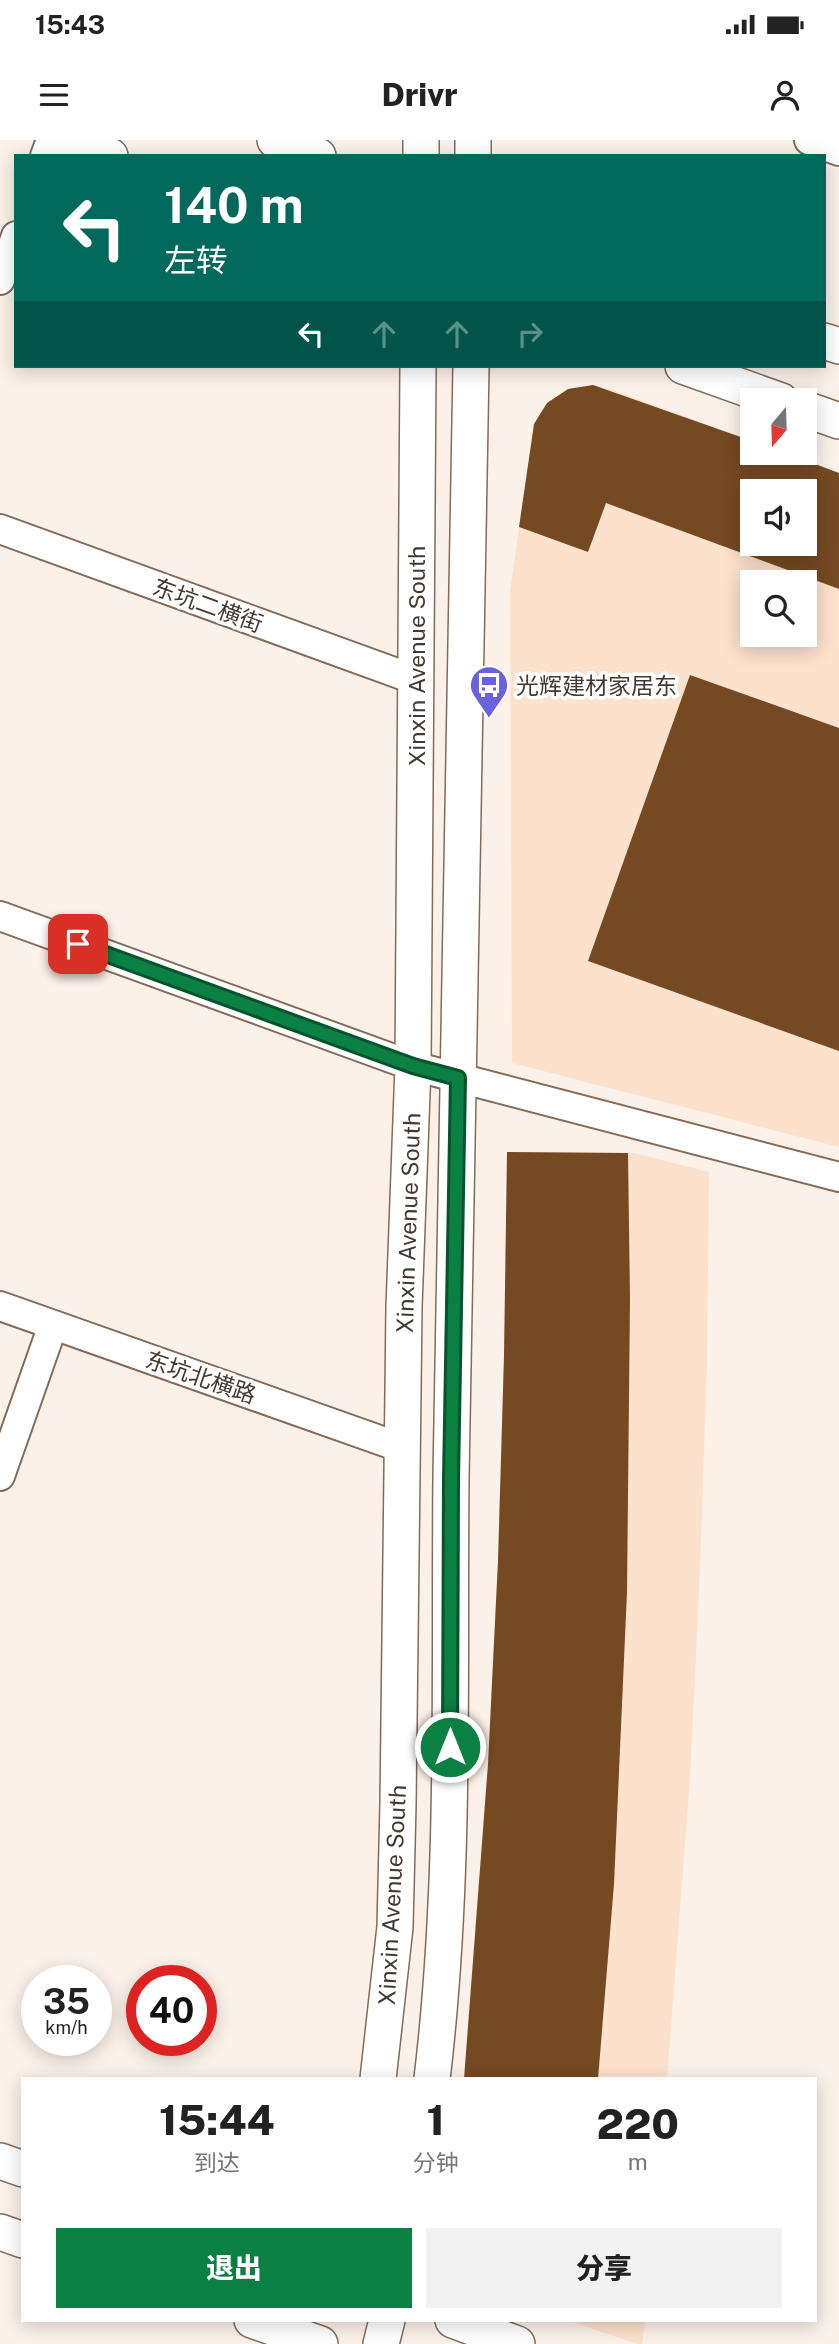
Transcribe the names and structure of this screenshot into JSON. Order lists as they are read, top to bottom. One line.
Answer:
{"streets":{"street":["东坑二横街","Xinxin Avenue South","东坑北横路"]},"crossings":[["东坑二横街","Xinxin Avenue South"],["Xinxin Avenue South","东坑北横路"]],"places":{"bus stop":["光辉建材家居东"]},"north":"bottom","page":{"status":"15:43","header":"Drivr","turn":["140 m","左转"],"speed":"35 km/h","limit":"40","eta":["15:44","到达","1","分钟","220","m"],"buttons":["退出","分享"]}}
